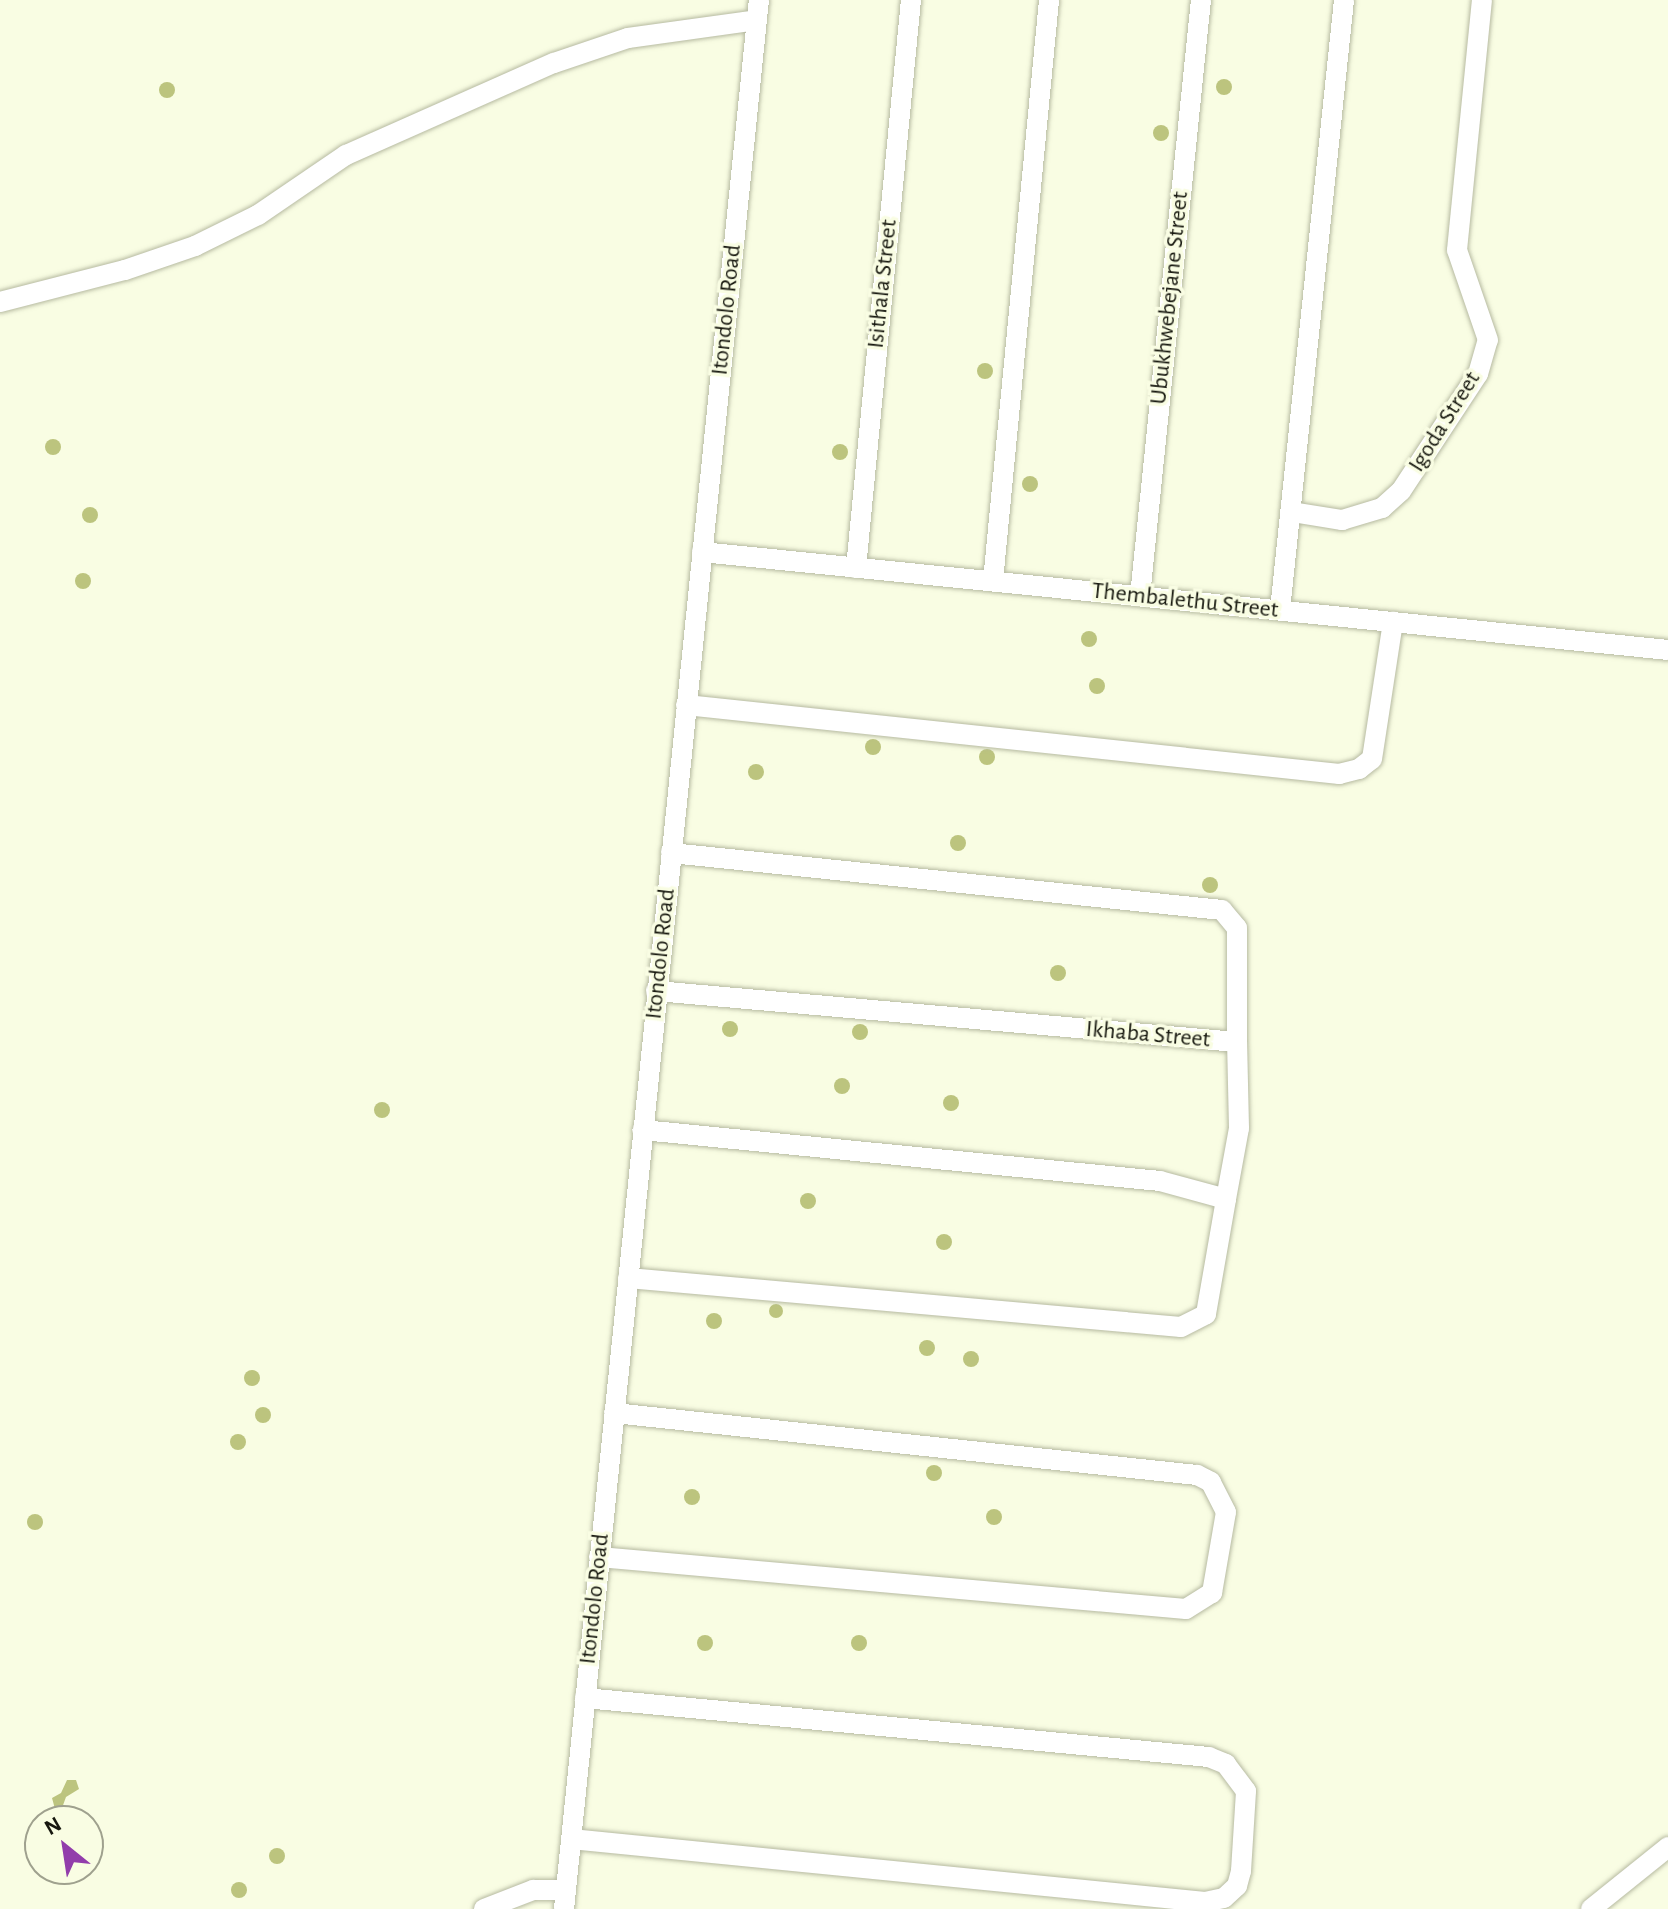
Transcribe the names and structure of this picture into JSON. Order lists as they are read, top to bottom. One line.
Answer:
{"streets":{"street":["Isithala Street","Ubukhwebejane Street","Itondolo Road","Igoda Street","Thembalethu Street","Ikhaba Street"]},"crossings":[["Isithala Street","Thembalethu Street"],["Ubukhwebejane Street","Thembalethu Street"],["Itondolo Road","Thembalethu Street"],["Itondolo Road","Ikhaba Street"]],"north":"top left"}
